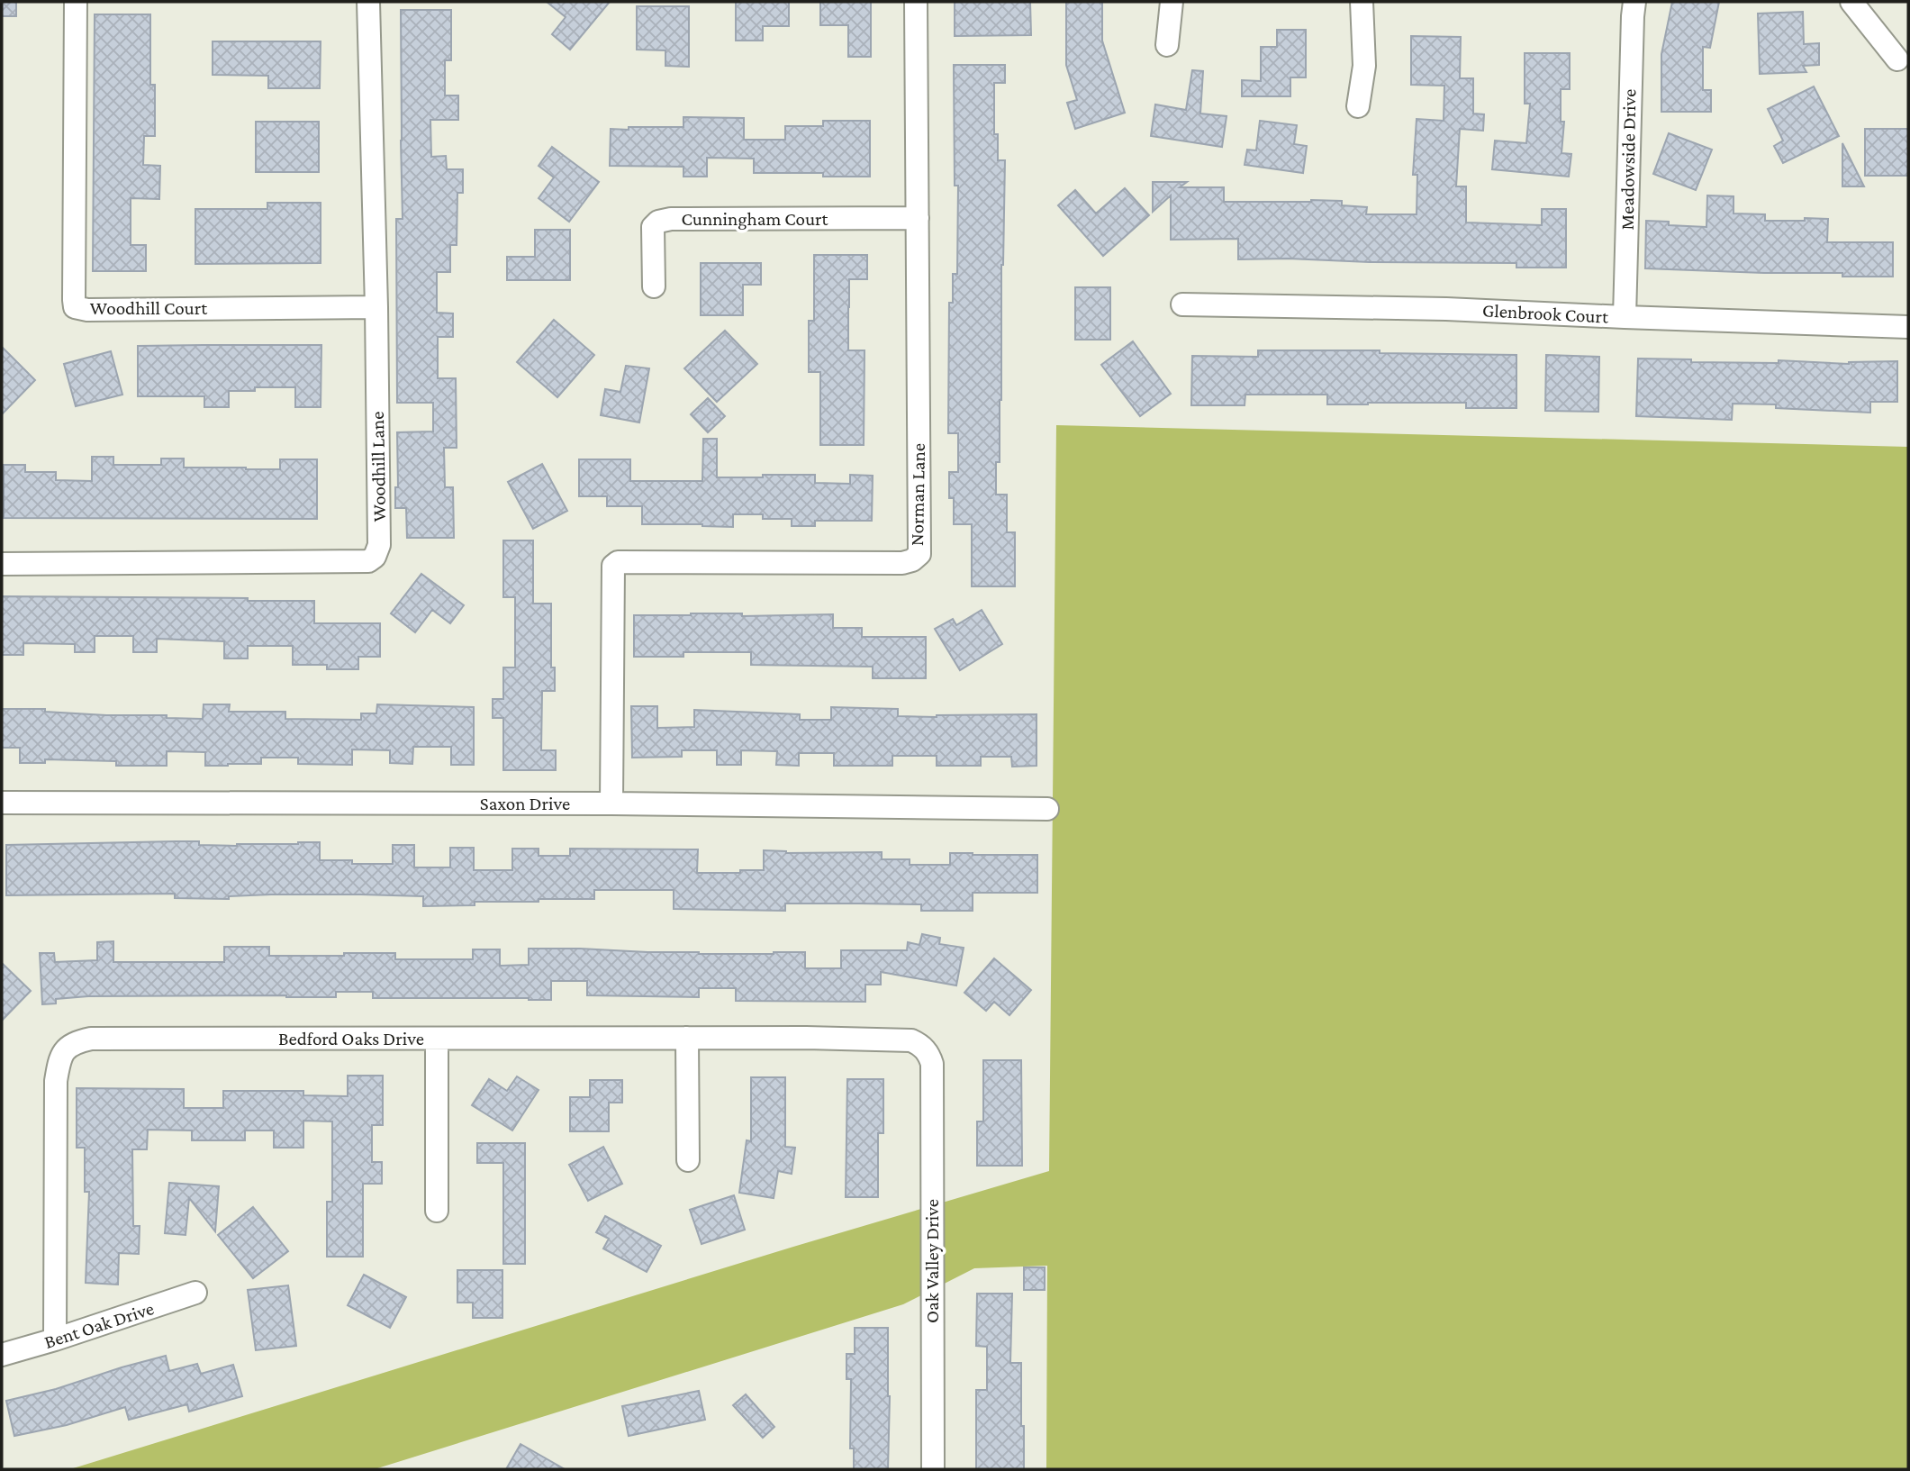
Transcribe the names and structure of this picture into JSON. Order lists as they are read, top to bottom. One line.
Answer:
{"streets":{"street":["Meadowside Drive","Cunningham Court","Woodhill Court","Glenbrook Court","Woodhill Lane","Norman Lane","Saxon Drive","Bedford Oaks Drive","Oak Valley Drive","Bent Oak Drive"]},"crossings":[["Meadowside Drive","Glenbrook Court"],["Cunningham Court","Norman Lane"],["Woodhill Court","Woodhill Lane"],["Norman Lane","Saxon Drive"],["Bedford Oaks Drive","Oak Valley Drive"],["Bedford Oaks Drive","Bent Oak Drive"]]}
